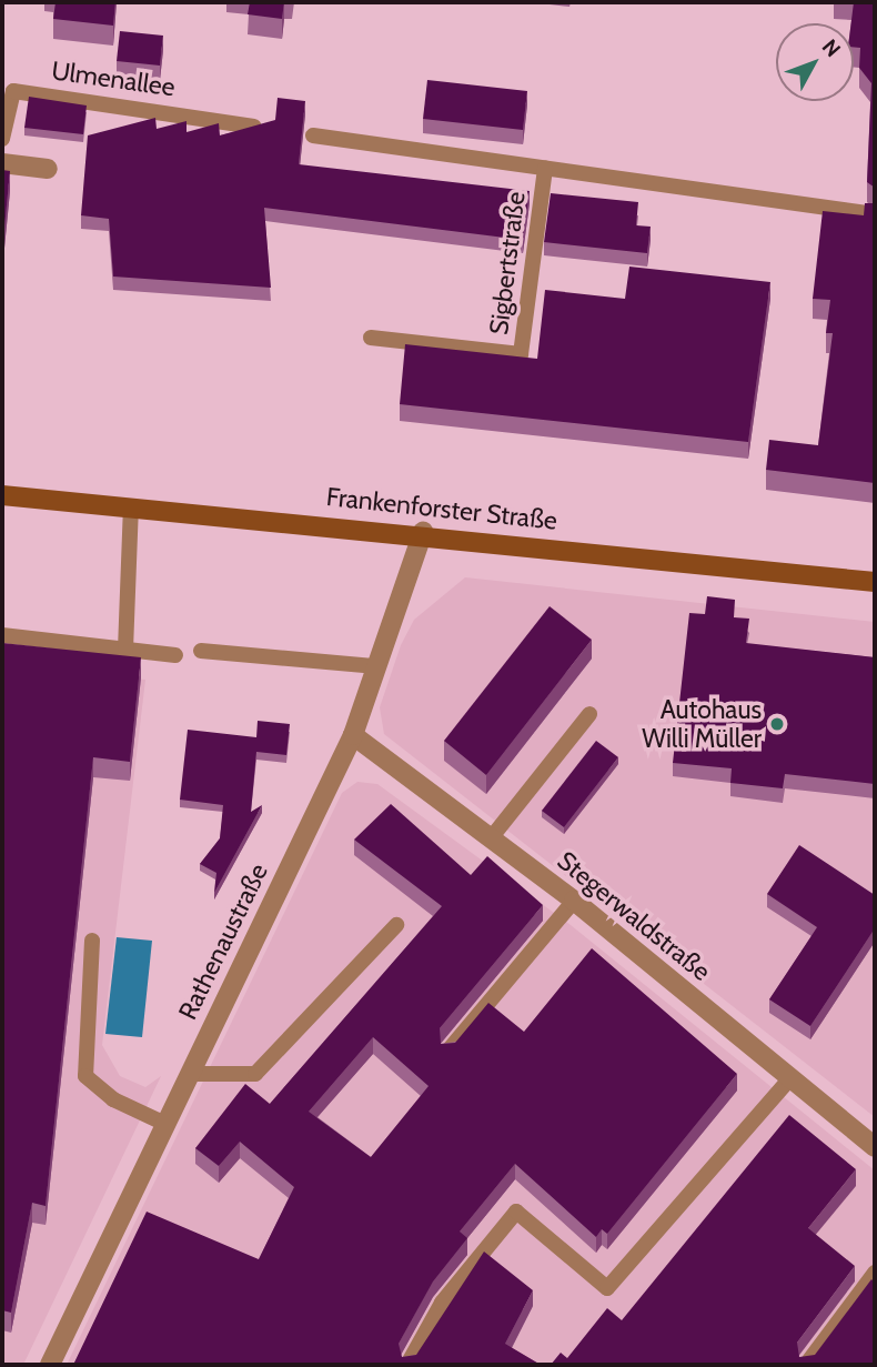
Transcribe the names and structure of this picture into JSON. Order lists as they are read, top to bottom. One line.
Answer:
{"streets":{"main road":["Frankenforster Straße"],"street":["Stegerwaldstraße","Rathenaustraße"],"lane":["Ulmenallee","Sigbertstraße"]},"crossings":[["Frankenforster Straße","Rathenaustraße"],["Stegerwaldstraße","Rathenaustraße"]],"places":["Autohaus Willi Müller"],"north":"top right"}
